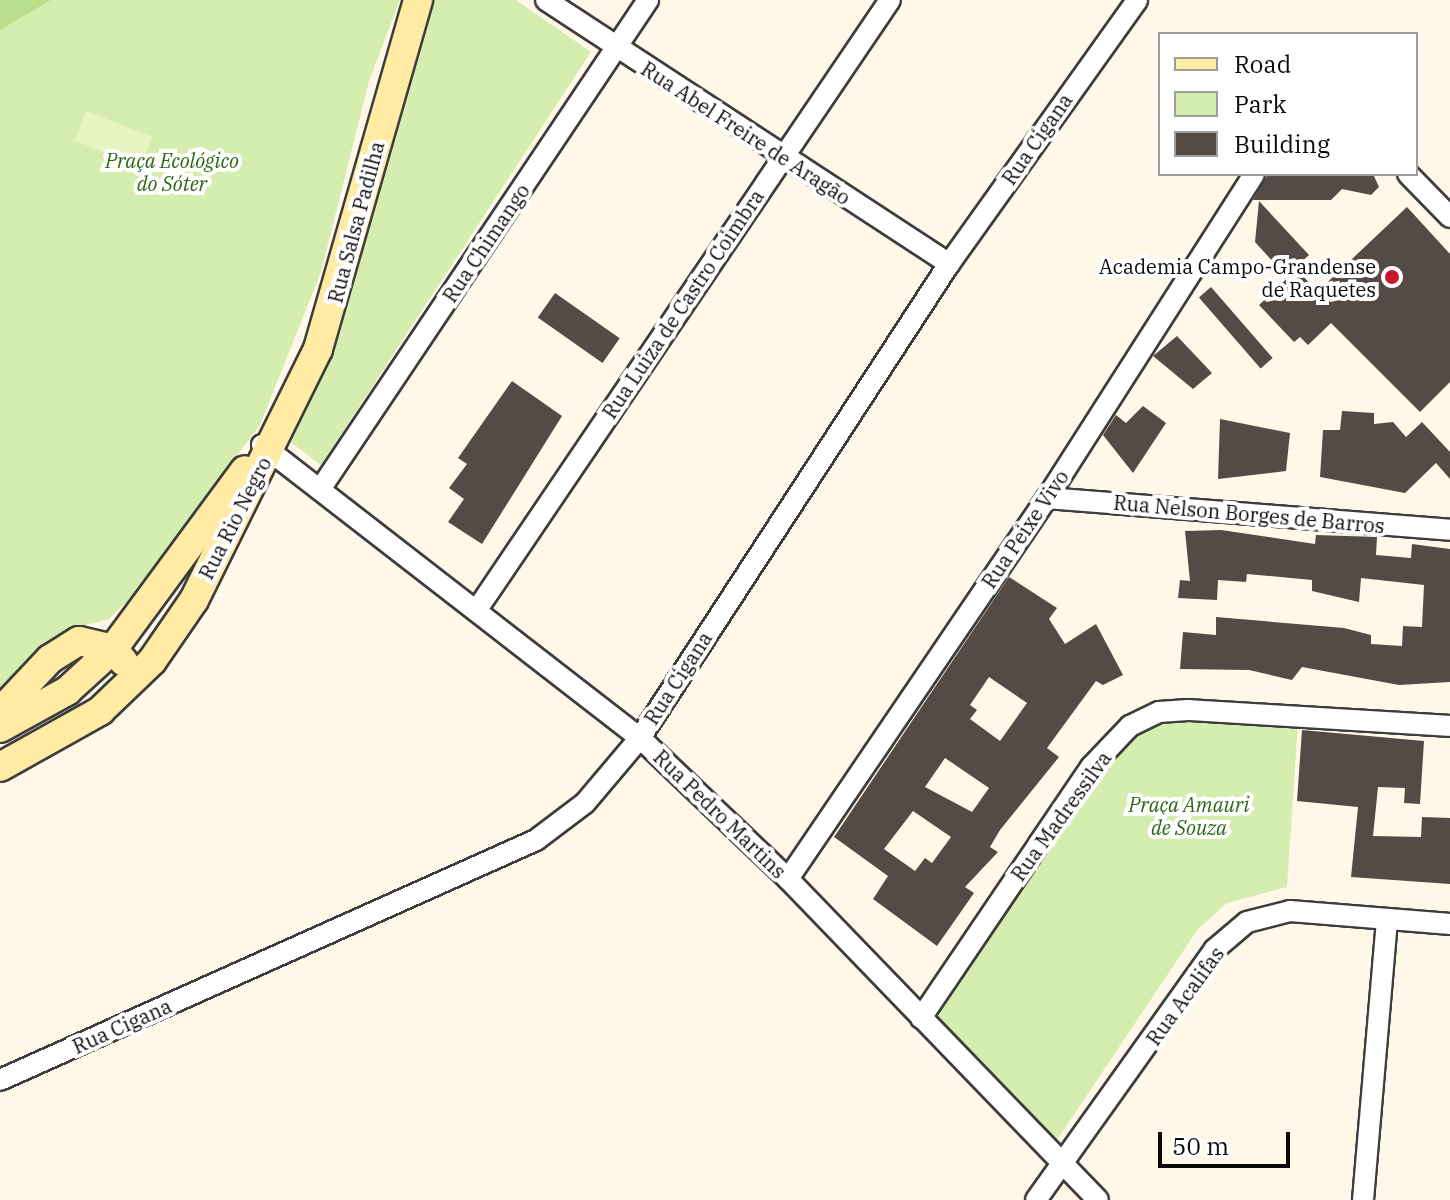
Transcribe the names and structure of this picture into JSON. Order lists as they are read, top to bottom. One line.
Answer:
{"streets":{"main road":["Rua Salsa Padilha","Rua Rio Negro"],"street":["Rua Abel Freire de Aragão","Rua Cigana","Rua Chimango","Rua Luiza de Castro Coimbra","Rua Nelson Borges de Barros","Rua Peixe Vivo","Rua Pedro Martins","Rua Madressilva","Rua Acalifas"]},"crossings":[["Rua Abel Freire de Aragão","Rua Cigana"],["Rua Abel Freire de Aragão","Rua Chimango"],["Rua Abel Freire de Aragão","Rua Luiza de Castro Coimbra"],["Rua Cigana","Rua Pedro Martins"],["Rua Salsa Padilha","Rua Rio Negro"],["Rua Salsa Padilha","Rua Pedro Martins"],["Rua Chimango","Rua Pedro Martins"],["Rua Luiza de Castro Coimbra","Rua Pedro Martins"],["Rua Nelson Borges de Barros","Rua Peixe Vivo"],["Rua Rio Negro","Rua Pedro Martins"],["Rua Peixe Vivo","Rua Pedro Martins"],["Rua Pedro Martins","Rua Madressilva"],["Rua Pedro Martins","Rua Acalifas"]],"parks":["Praça Ecológico do Sóter","Praça Amauri de Souza"],"places":["Academia Campo-Grandense de Raquetes"],"legend":["Road","Park","Building"],"scale_bar":"50 m"}
